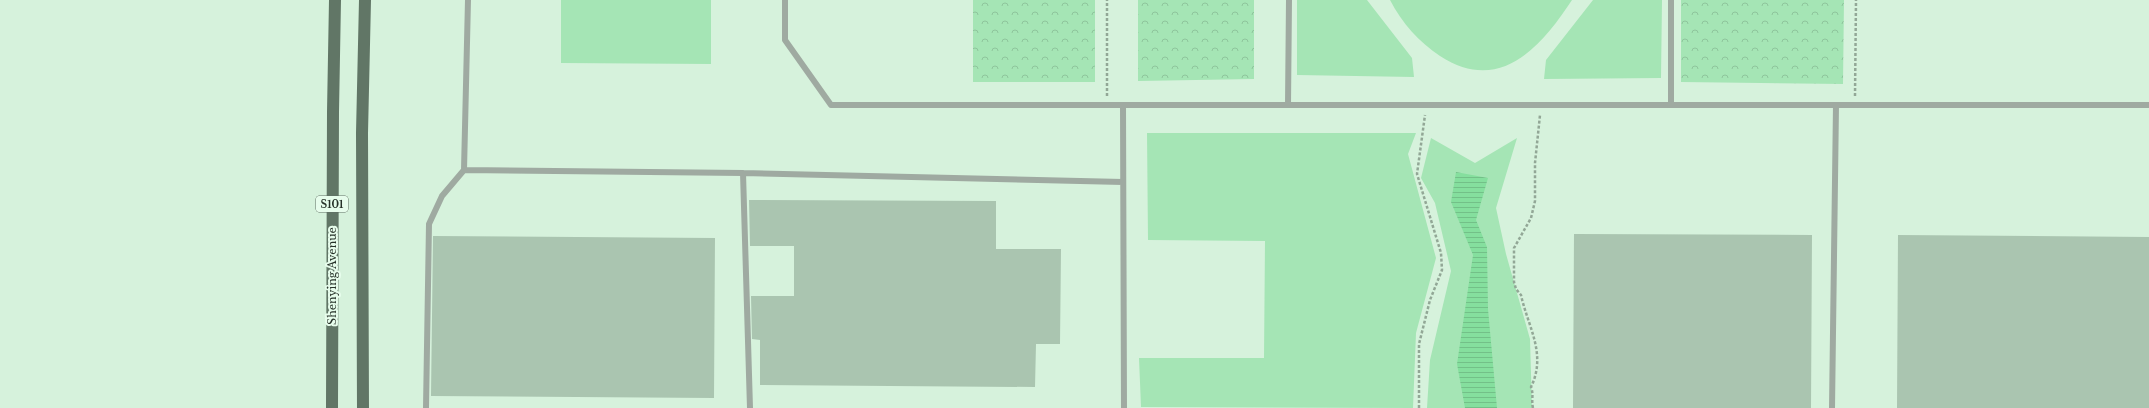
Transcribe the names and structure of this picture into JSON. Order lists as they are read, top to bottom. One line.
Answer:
{"streets":{"main road":["S101","Shenying Avenue"]}}
